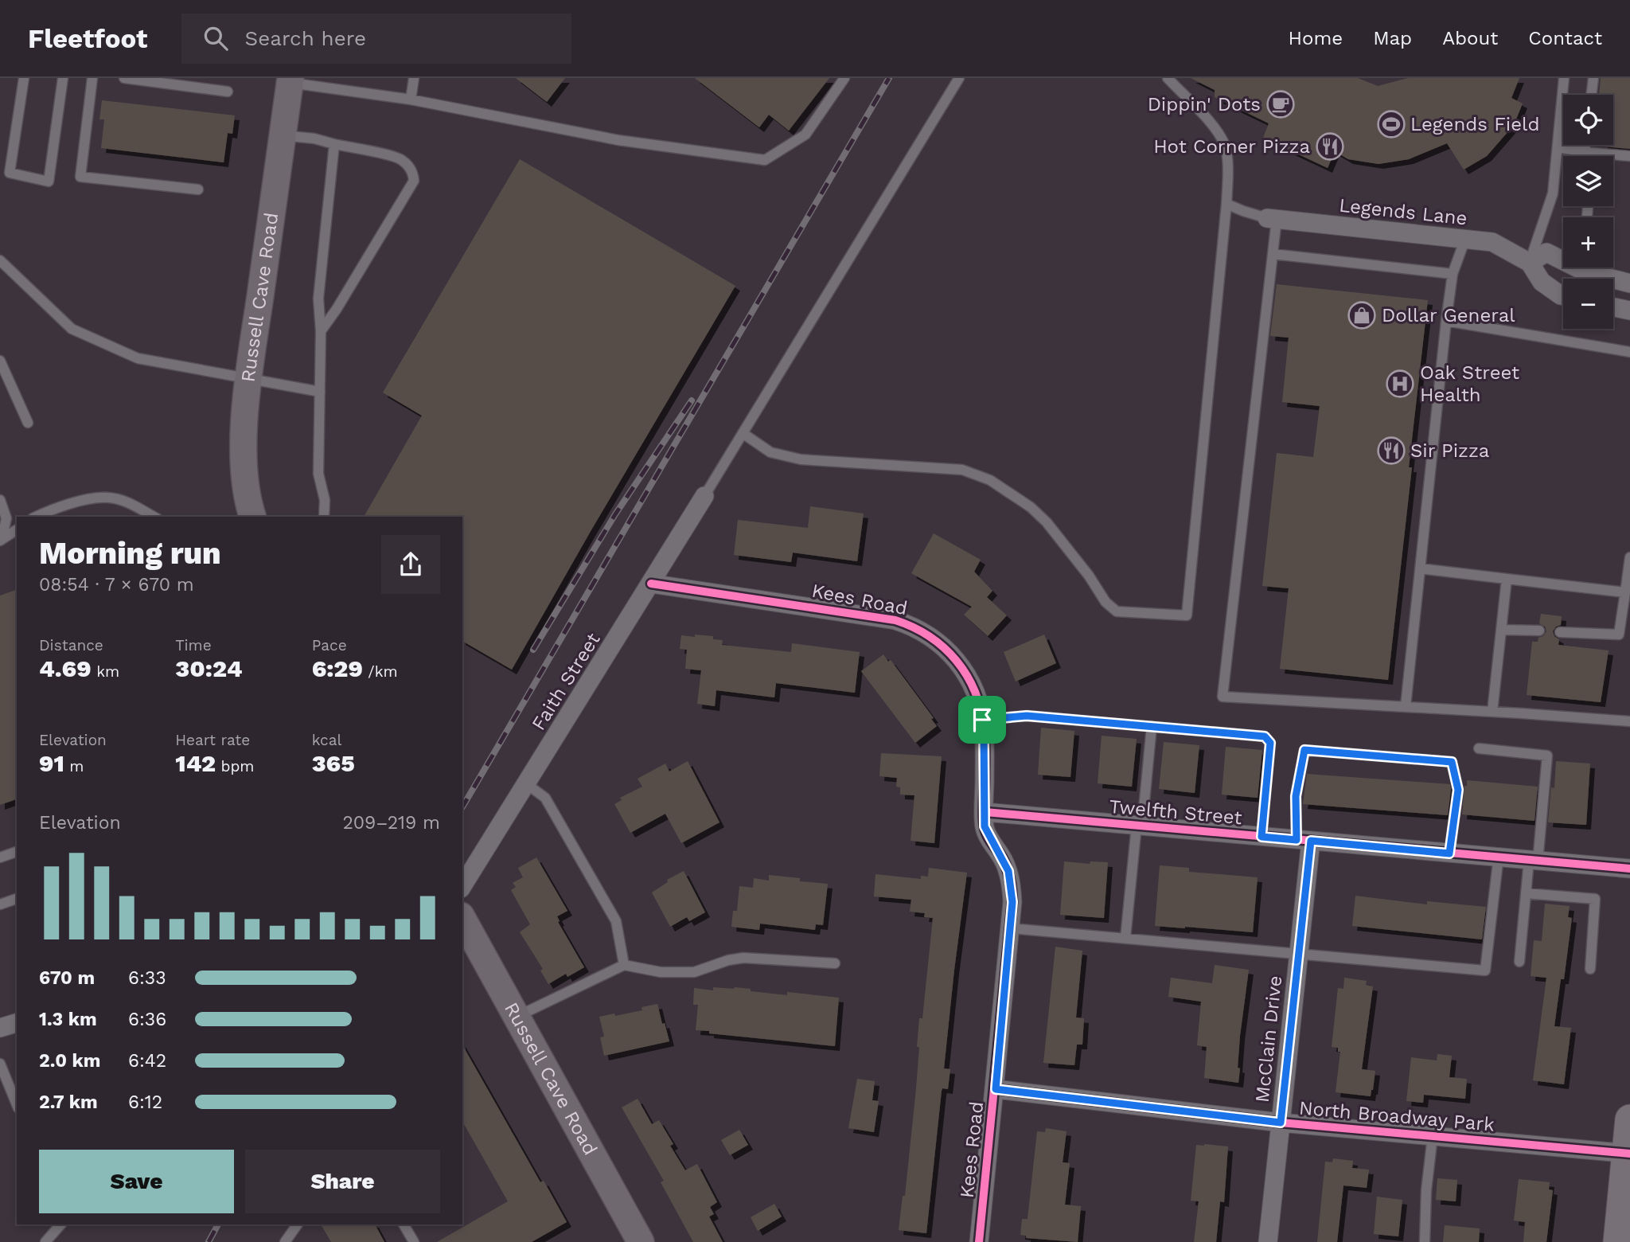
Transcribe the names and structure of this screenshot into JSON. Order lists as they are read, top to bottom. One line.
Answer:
{"streets":{"street":["Legends Lane","Russell Cave Road","Kees Road","Faith Street","Twelfth Street","McClain Drive","North Broadway Park"]},"crossings":[["Kees Road","Faith Street"],["Kees Road","Twelfth Street"],["Kees Road","North Broadway Park"],["Twelfth Street","McClain Drive"],["McClain Drive","North Broadway Park"]],"places":{"cafe":["Dippin' Dots"],"sports":["Legends Field"],"restaurant":["Hot Corner Pizza","Sir Pizza"],"shop":["Dollar General"],"hospital":["Oak Street Health"]},"page":{"header":"Fleetfoot","search":"Search here","nav":["Home","Map","About","Contact"],"map_buttons":["+","−"],"heading":["Morning run","08:54 · 7 × 670 m"],"stats":[["Distance","4.69 km"],["Time","30:24"],["Pace","6:29 /km"],["Elevation","91 m"],["Heart rate","142 bpm"],["kcal","365"]],"chart":["Elevation","209–219 m"],"list":[{"name":"670 m","note":"6:33"},{"name":"1.3 km","note":"6:36"},{"name":"2.0 km","note":"6:42"},{"name":"2.7 km","note":"6:12"}],"buttons":["Save","Share"]}}
